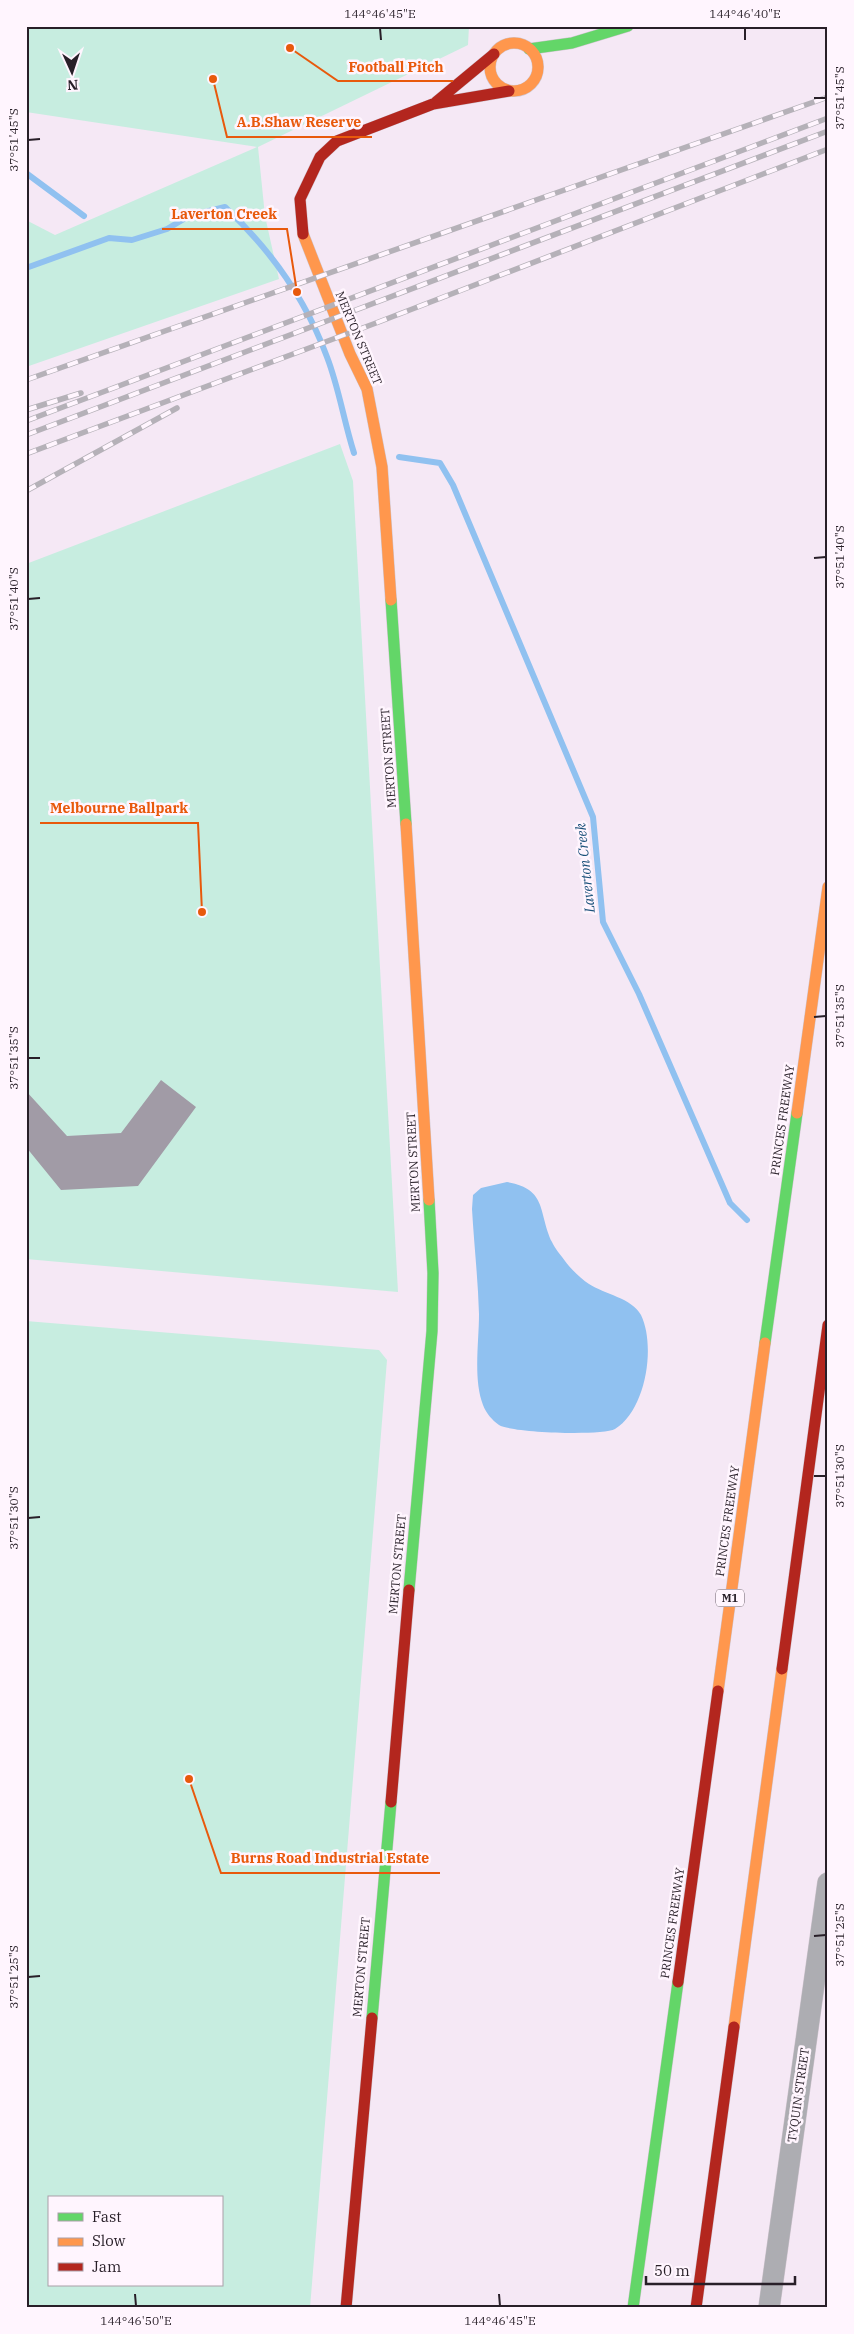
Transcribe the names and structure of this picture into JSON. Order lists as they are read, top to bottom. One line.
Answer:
{"streets":{"main road":["MERTON STREET","PRINCES FREEWAY","M1"],"street":["TYQUIN STREET"]},"water":["Laverton Creek"],"places":["Football Pitch","A.B.Shaw Reserve","Laverton Creek","Melbourne Ballpark","Burns Road Industrial Estate"],"legend":["Fast","Slow","Jam"],"scale_bar":"50 m","north":"bottom","coordinates":["144°46'45\"E","144°46'40\"E","37°51'45\"S","37°51'40\"S","37°51'35\"S","37°51'30\"S","37°51'25\"S","144°46'50\"E"]}
